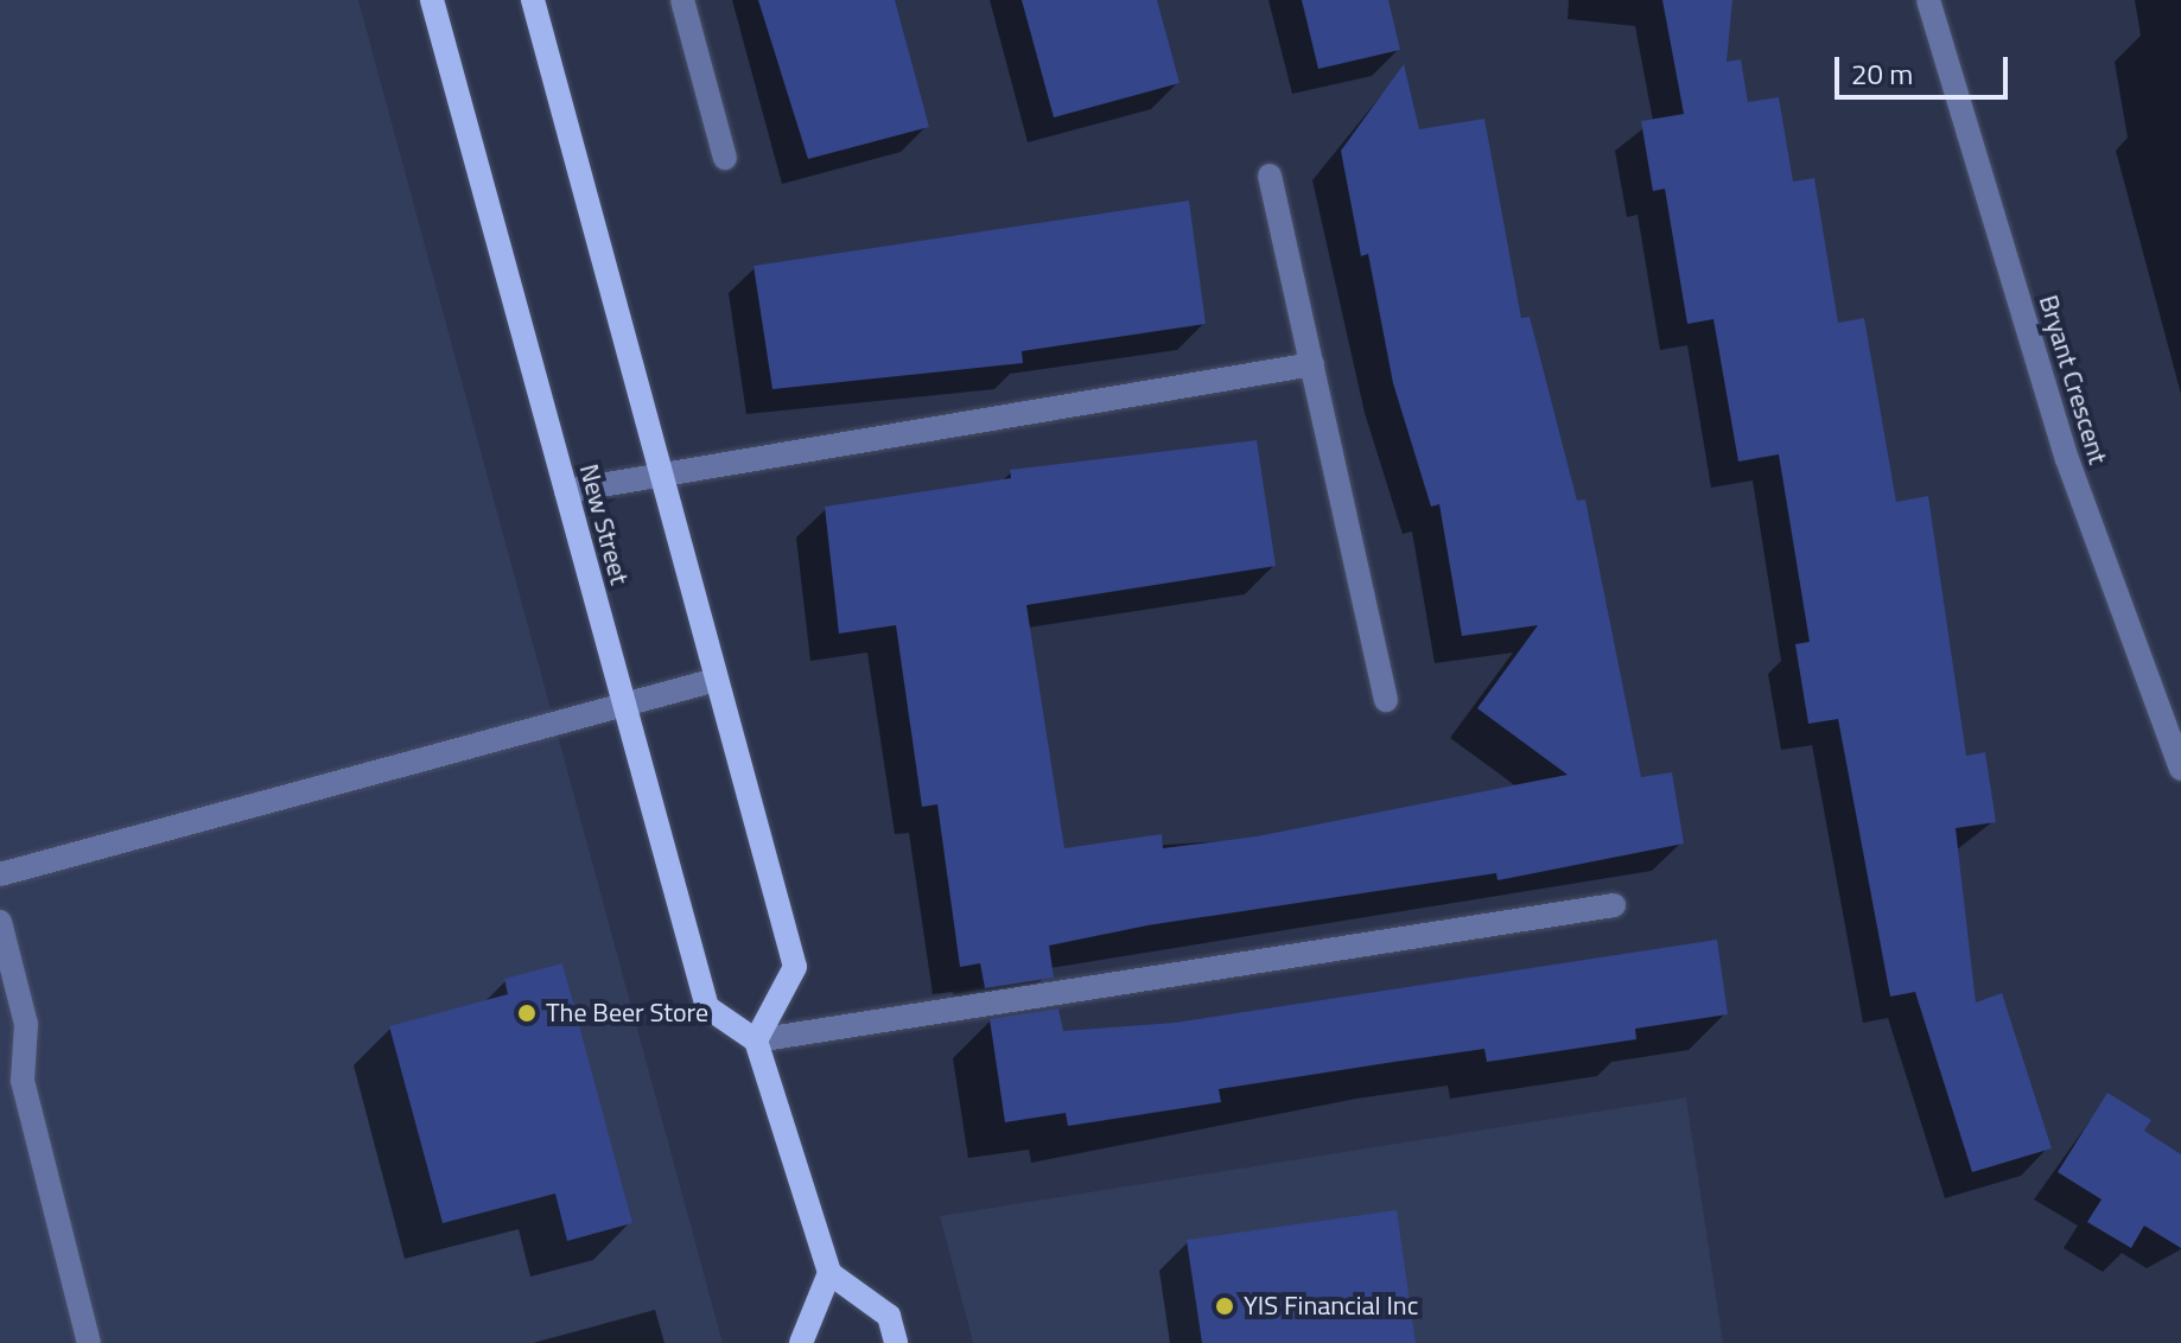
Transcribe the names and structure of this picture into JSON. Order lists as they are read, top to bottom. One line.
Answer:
{"streets":{"main road":["New Street"],"street":["Bryant Crescent"]},"places":["The Beer Store","YIS Financial Inc"],"scale_bar":"20 m"}
